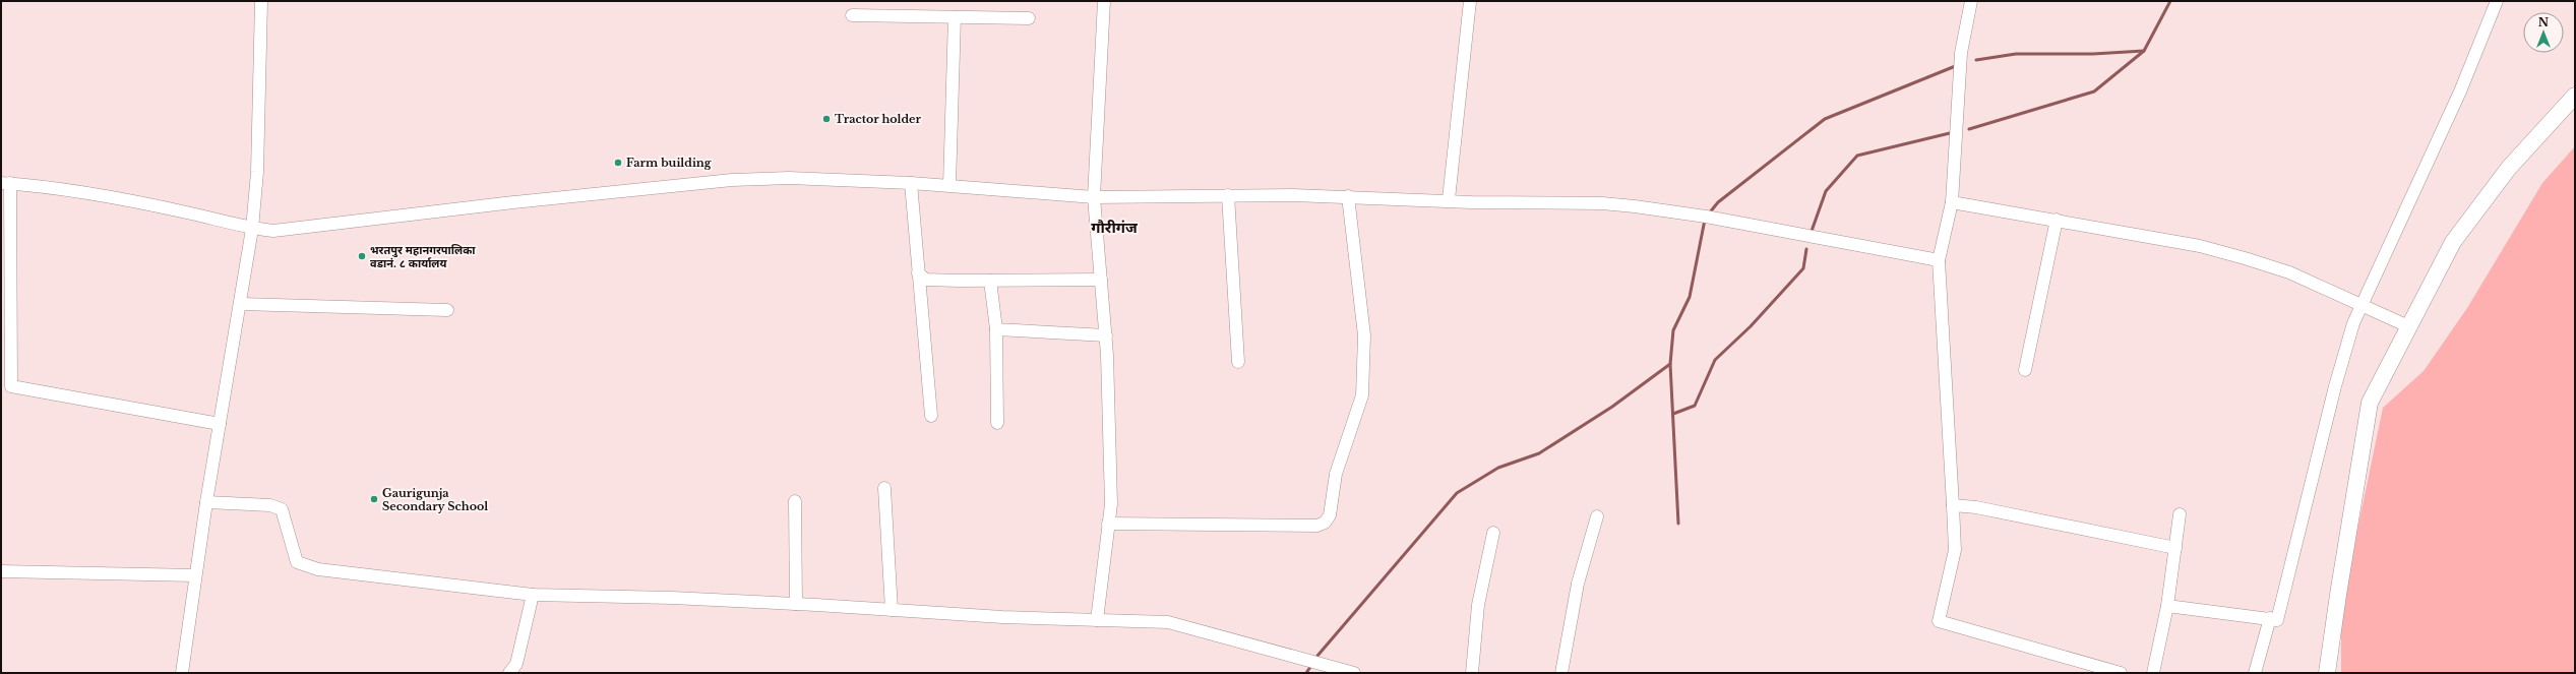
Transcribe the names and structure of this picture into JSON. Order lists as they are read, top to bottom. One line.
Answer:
{"districts":["गौरीगंज"],"places":["Tractor holder","Farm building","भरतपुर महानगरपालिका वडानं. ८ कार्यालय","Gaurigunja Secondary School"],"north":"top"}
